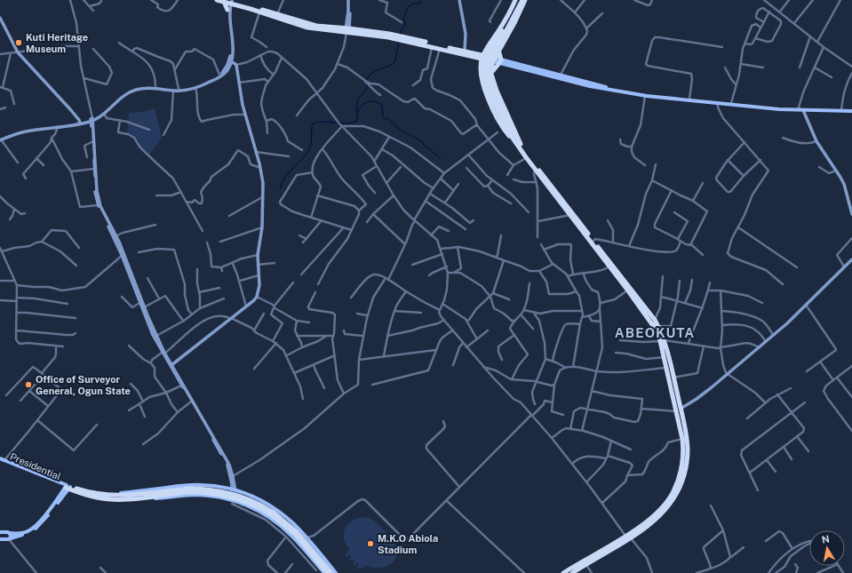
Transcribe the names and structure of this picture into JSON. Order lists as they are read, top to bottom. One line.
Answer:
{"districts":["ABEOKUTA"],"places":["Kuti Heritage Museum","Office of Surveyor General, Ogun State","M.K.O Abiola Stadium"],"north":"top"}
